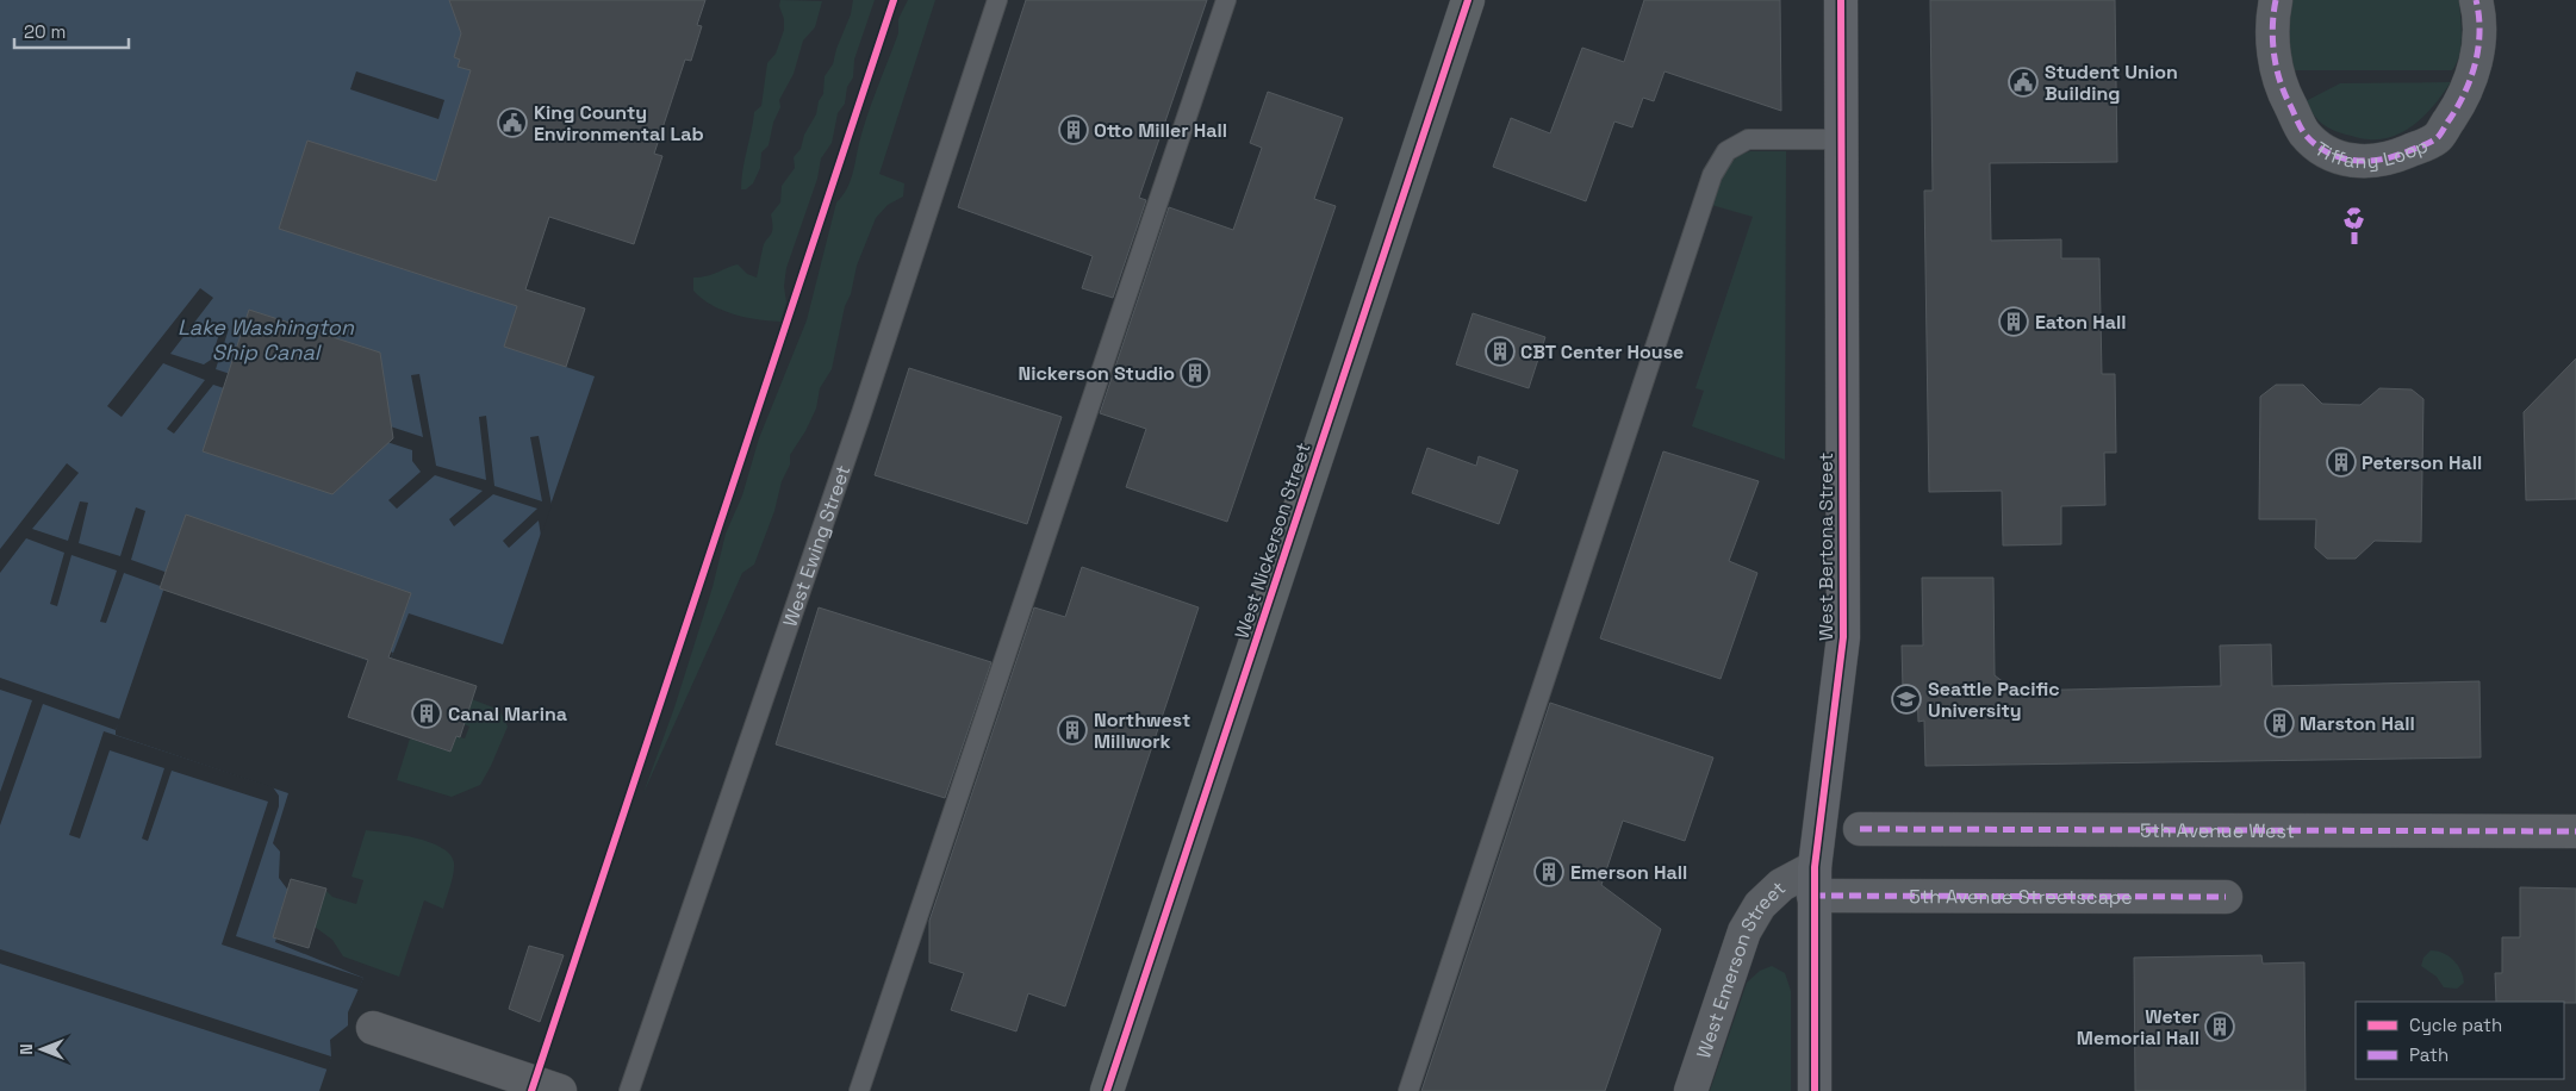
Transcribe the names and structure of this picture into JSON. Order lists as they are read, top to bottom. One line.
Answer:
{"streets":{"main road":["West Nickerson Street"],"street":["Tiffany Loop","West Bertona Street","5th Avenue West","5th Avenue Streetscape","West Emerson Street"],"lane":["West Ewing Street"]},"crossings":[["West Bertona Street","5th Avenue Streetscape"],["West Bertona Street","West Emerson Street"],["5th Avenue Streetscape","West Emerson Street"]],"water":["Lake Washington Ship Canal"],"places":{"public building":["Student Union Building","King County Environmental Lab"],"building":["Otto Miller Hall","Eaton Hall","CBT Center House","Nickerson Studio","Peterson Hall","Canal Marina","Marston Hall","Northwest Millwork","Emerson Hall","Weter Memorial Hall"],"school or university":["Seattle Pacific University"]},"legend":["Cycle path","Path"],"scale_bar":"20 m","north":"left"}
